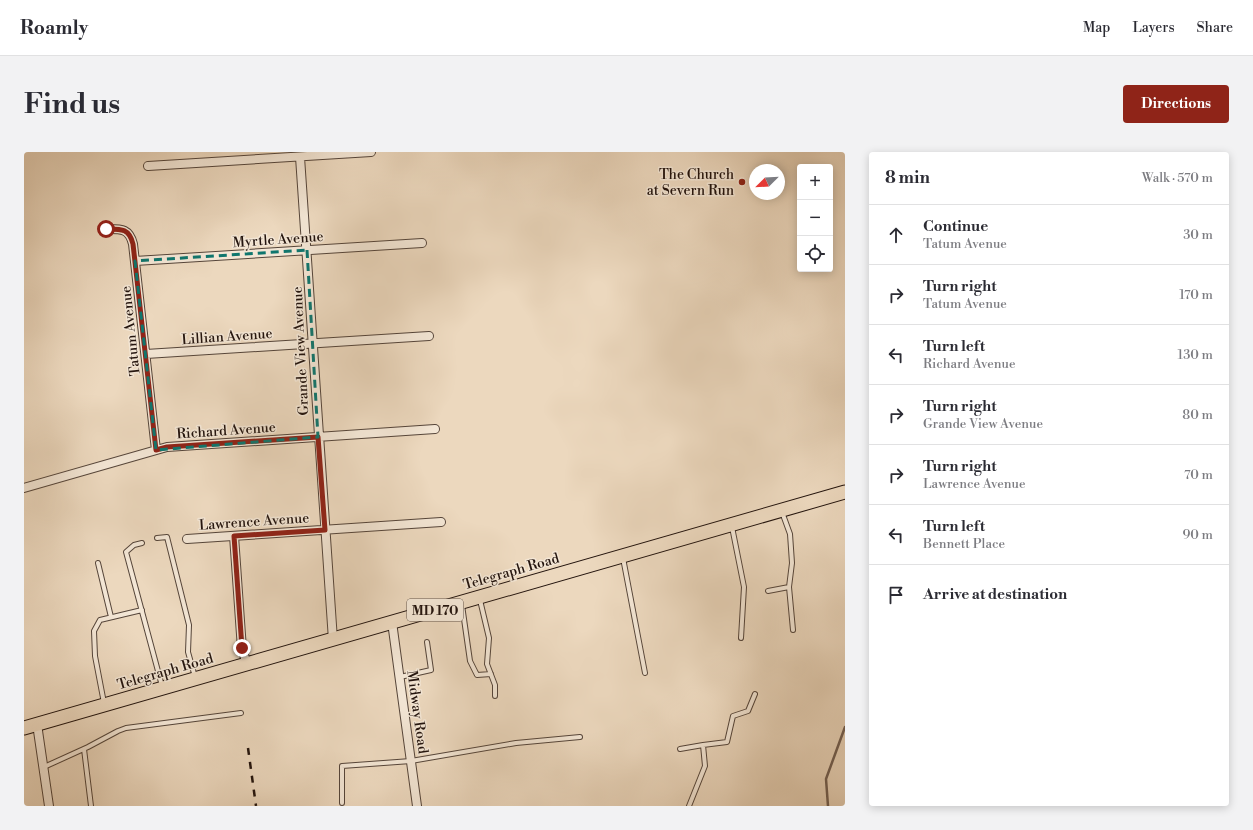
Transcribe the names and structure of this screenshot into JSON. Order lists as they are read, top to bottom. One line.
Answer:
{"streets":{"main road":["Telegraph Road","MD 170"],"street":["Myrtle Avenue","Tatum Avenue","Lillian Avenue","Grande View Avenue","Richard Avenue","Lawrence Avenue","Midway Road"]},"crossings":[["Myrtle Avenue","Tatum Avenue"],["Myrtle Avenue","Grande View Avenue"],["Tatum Avenue","Lillian Avenue"],["Tatum Avenue","Richard Avenue"],["Lillian Avenue","Grande View Avenue"],["Grande View Avenue","Richard Avenue"],["Grande View Avenue","Lawrence Avenue"],["Grande View Avenue","Telegraph Road"],["Telegraph Road","Midway Road"]],"places":["The Church at Severn Run"],"north":"bottom left","page":{"header":"Roamly","nav":["Map","Layers","Share"],"buttons":"Directions","title":"Find us","heading":["8 min","Walk · 570 m"],"map_buttons":["+","−"],"list":[["Continue","Tatum Avenue","30 m"],["Turn right","Tatum Avenue","170 m"],["Turn left","Richard Avenue","130 m"],["Turn right","Grande View Avenue","80 m"],["Turn right","Lawrence Avenue","70 m"],["Turn left","Bennett Place","90 m"],"Arrive at destination"]}}
